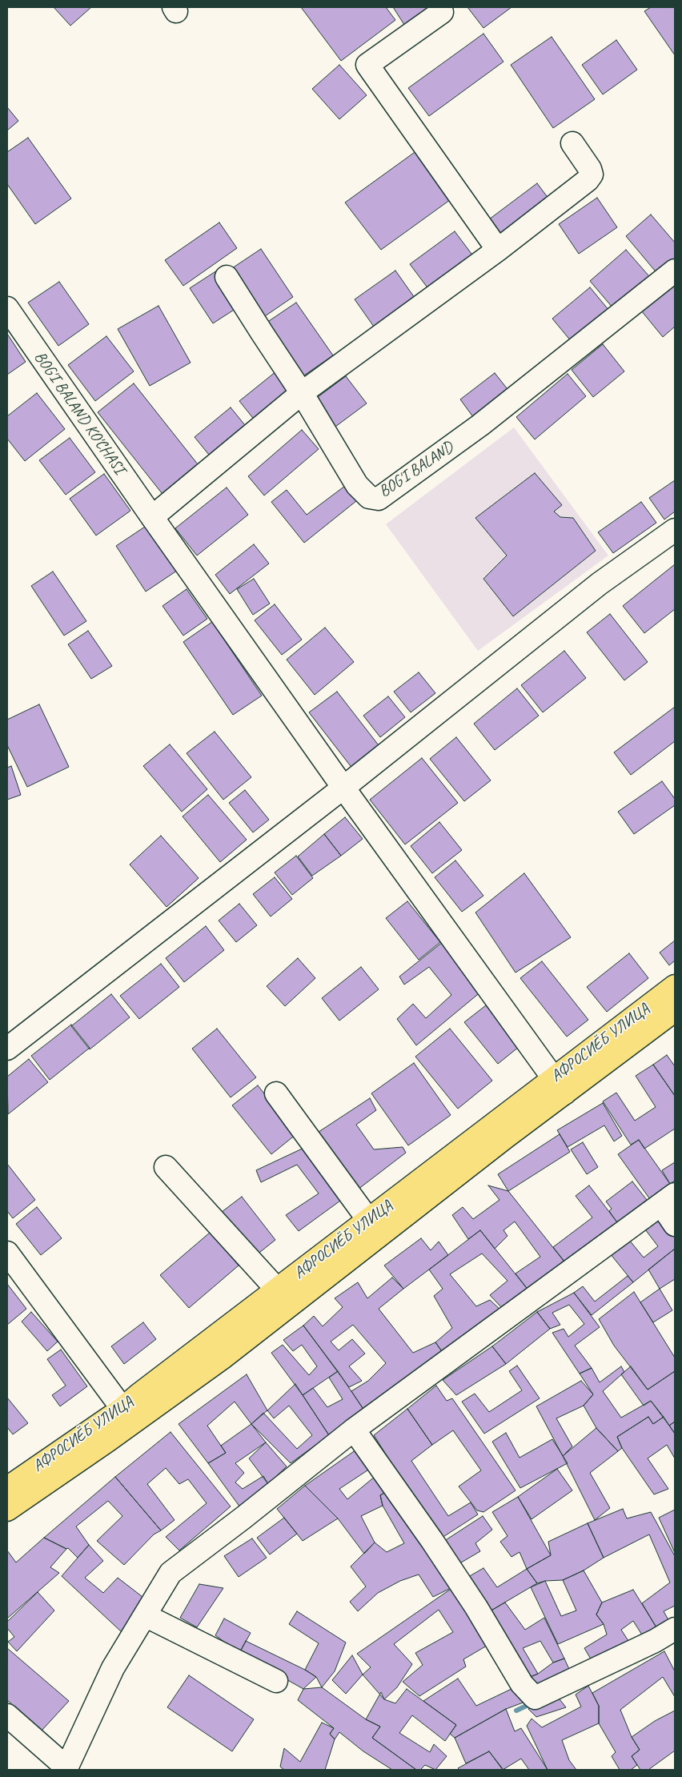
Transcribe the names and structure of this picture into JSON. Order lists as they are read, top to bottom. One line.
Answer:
{"streets":{"main road":["АФРОСИЁБ УЛИЦА"],"street":["BOG'I BALAND KO'CHASI","BOG'I BALAND"]},"crossings":[["BOG'I BALAND KO'CHASI","АФРОСИЁБ УЛИЦА"]]}
